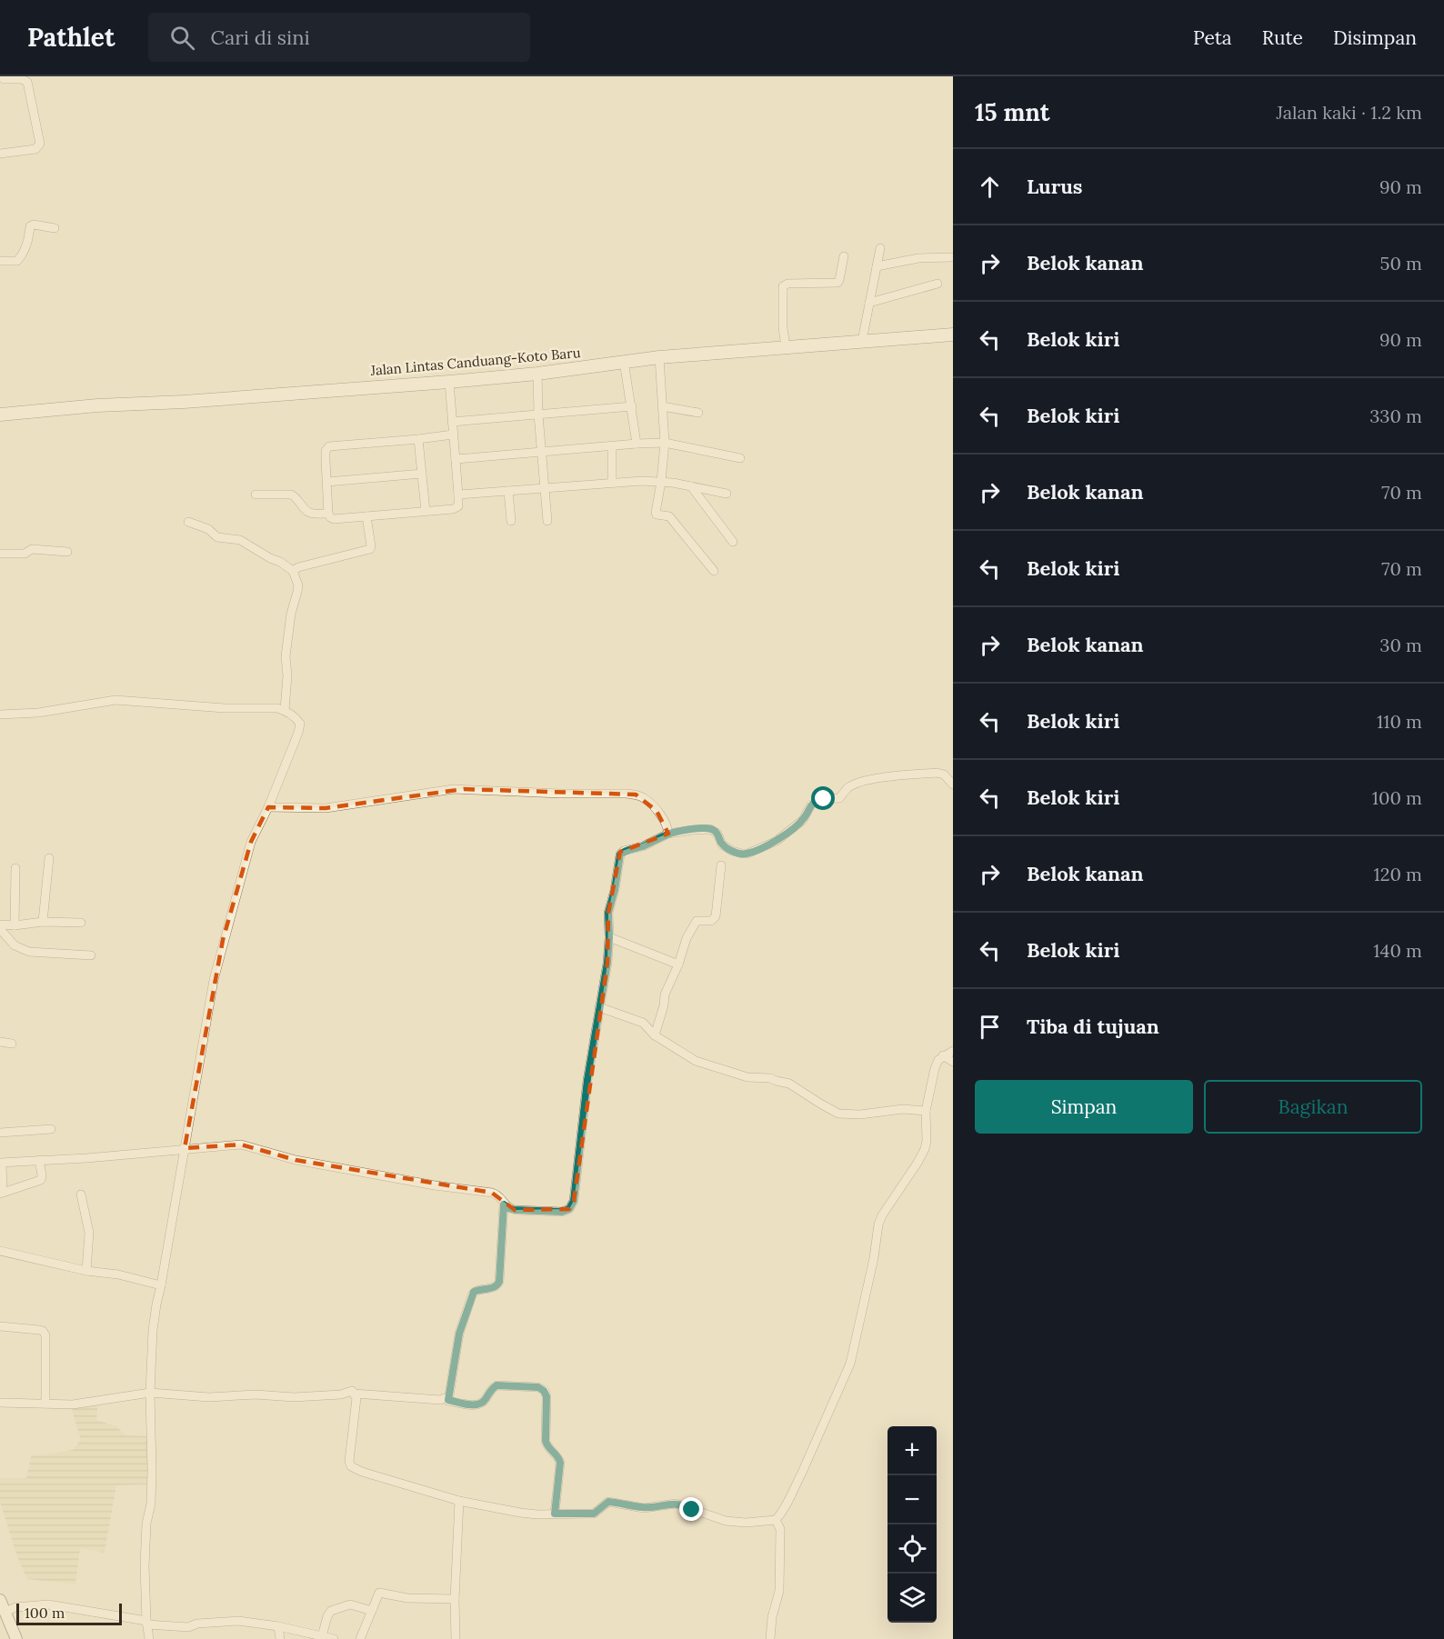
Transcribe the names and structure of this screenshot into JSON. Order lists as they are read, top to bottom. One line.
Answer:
{"streets":{"main road":["Jalan Lintas Canduang-Koto Baru"]},"scale_bar":"100 m","page":{"header":"Pathlet","search":"Cari di sini","nav":["Peta","Rute","Disimpan"],"heading":["15 mnt","Jalan kaki · 1.2 km"],"list":[["Lurus","90 m"],["Belok kanan","50 m"],["Belok kiri","90 m"],["Belok kiri","330 m"],["Belok kanan","70 m"],["Belok kiri","70 m"],["Belok kanan","30 m"],["Belok kiri","110 m"],["Belok kiri","100 m"],["Belok kanan","120 m"],["Belok kiri","140 m"],"Tiba di tujuan"],"buttons":["Simpan","Bagikan"],"map_buttons":["+","−"],"scale":"100 m"}}
